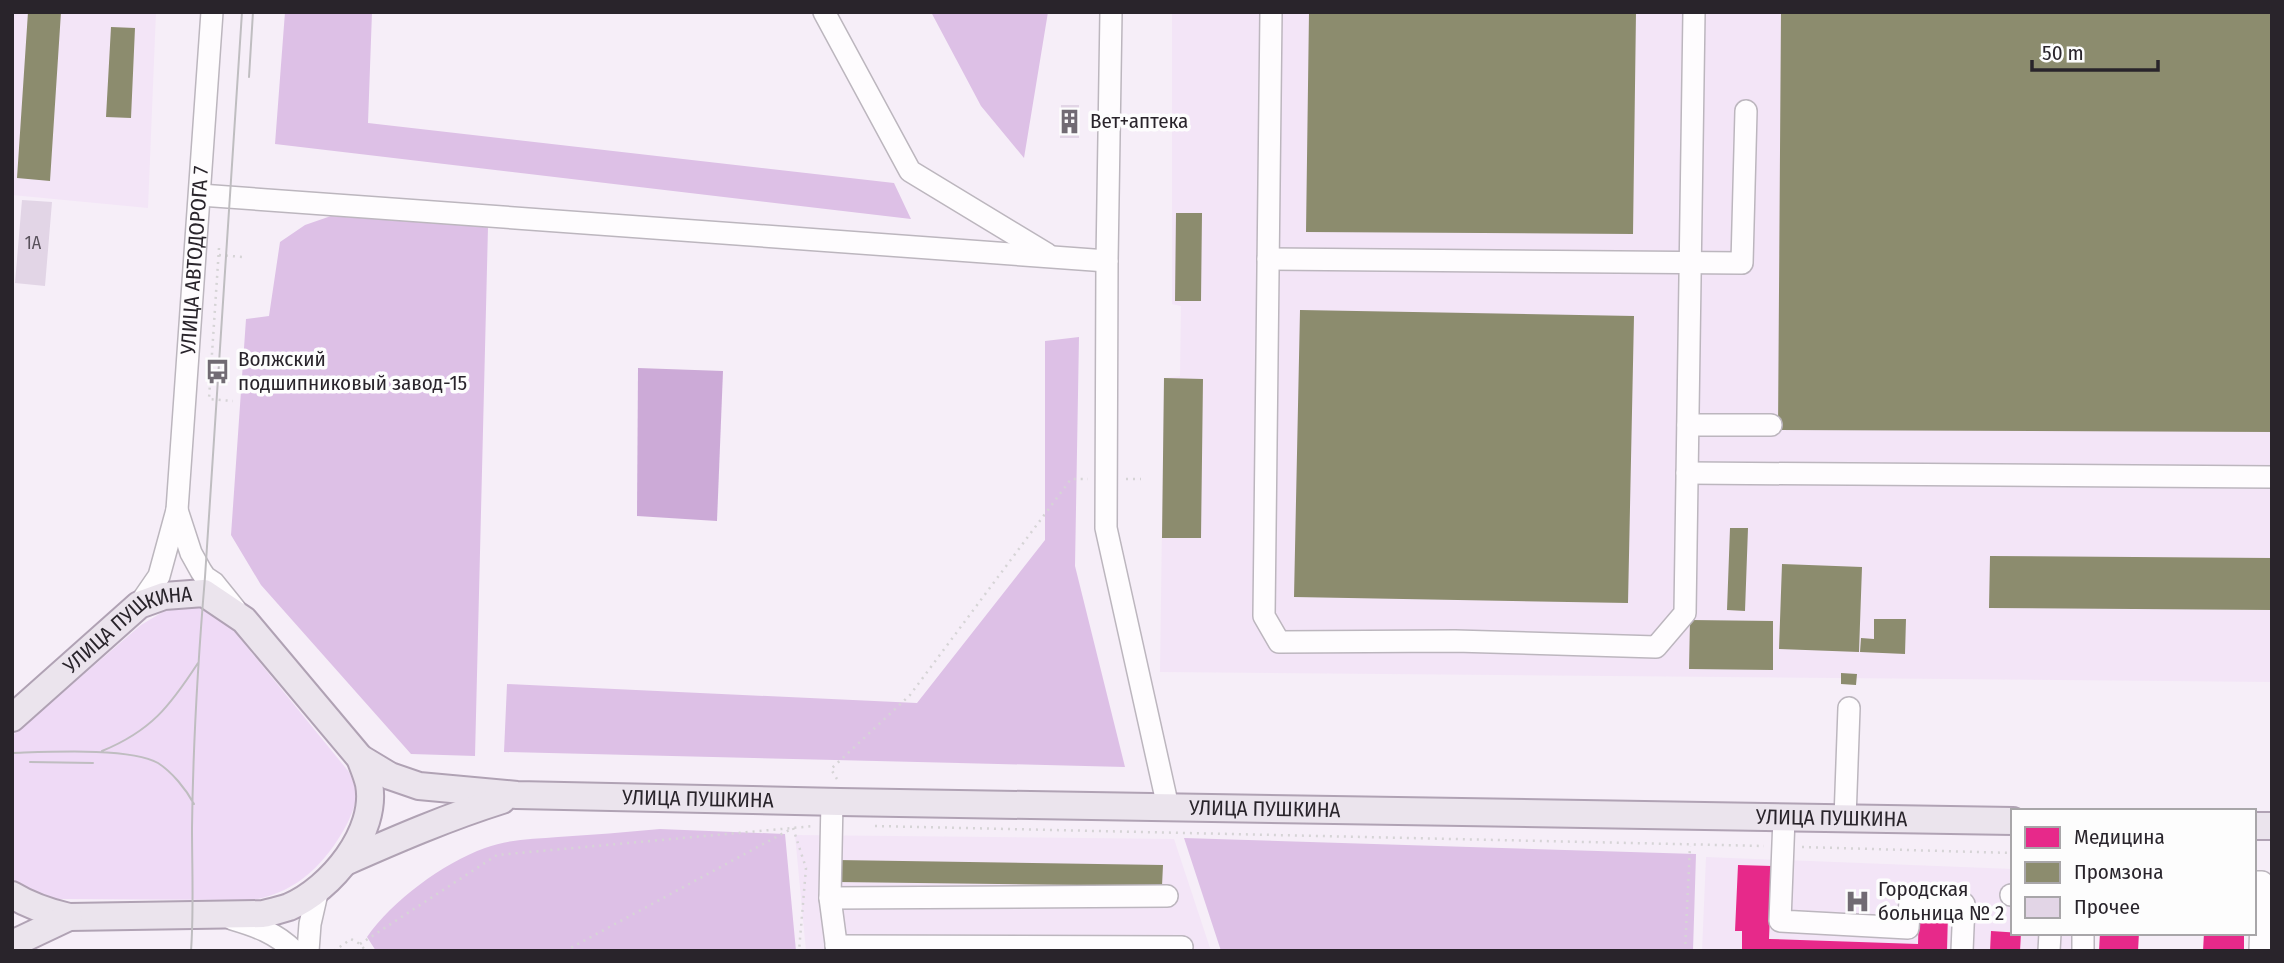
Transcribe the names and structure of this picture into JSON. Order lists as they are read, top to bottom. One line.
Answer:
{"streets":{"main road":["УЛИЦА ПУШКИНА"],"street":["УЛИЦА АВТОДОРОГА 7"]},"crossings":[["УЛИЦА АВТОДОРОГА 7","УЛИЦА ПУШКИНА"]],"places":{"building":["Вет+аптека"],"bus stop":["Волжский подшипниковый завод-15"],"hospital":["Городская больница № 2"]},"house_numbers":["1А"],"legend":["Медицина","Промзона","Прочее"],"scale_bar":"50 m"}
